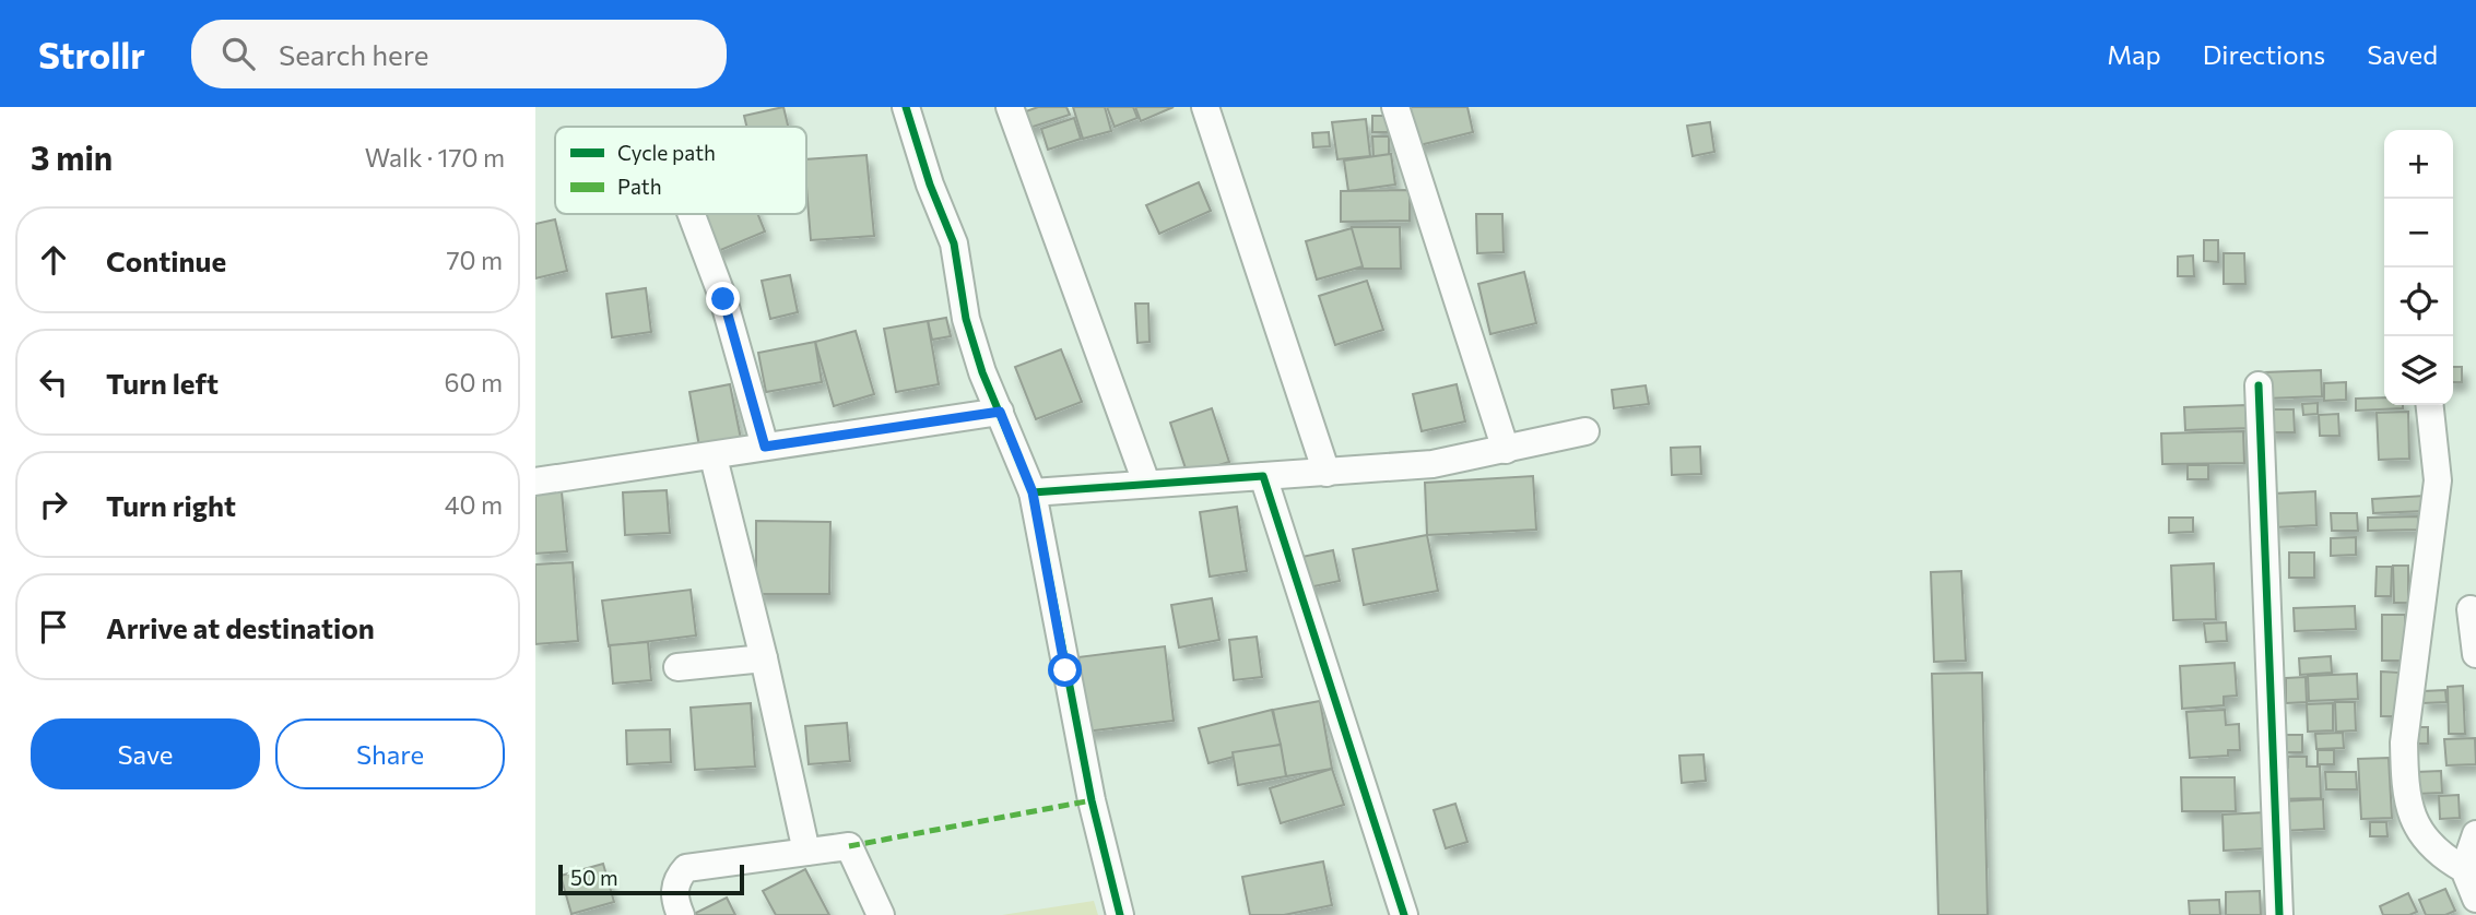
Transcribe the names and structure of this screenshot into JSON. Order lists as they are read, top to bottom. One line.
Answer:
{"legend":["Cycle path","Path"],"scale_bar":"50 m","page":{"header":"Strollr","search":"Search here","nav":["Map","Directions","Saved"],"heading":["3 min","Walk · 170 m"],"map_buttons":["+","−"],"list":[["Continue","70 m"],["Turn left","60 m"],["Turn right","40 m"],"Arrive at destination"],"buttons":["Save","Share"],"scale":"50 m"}}
